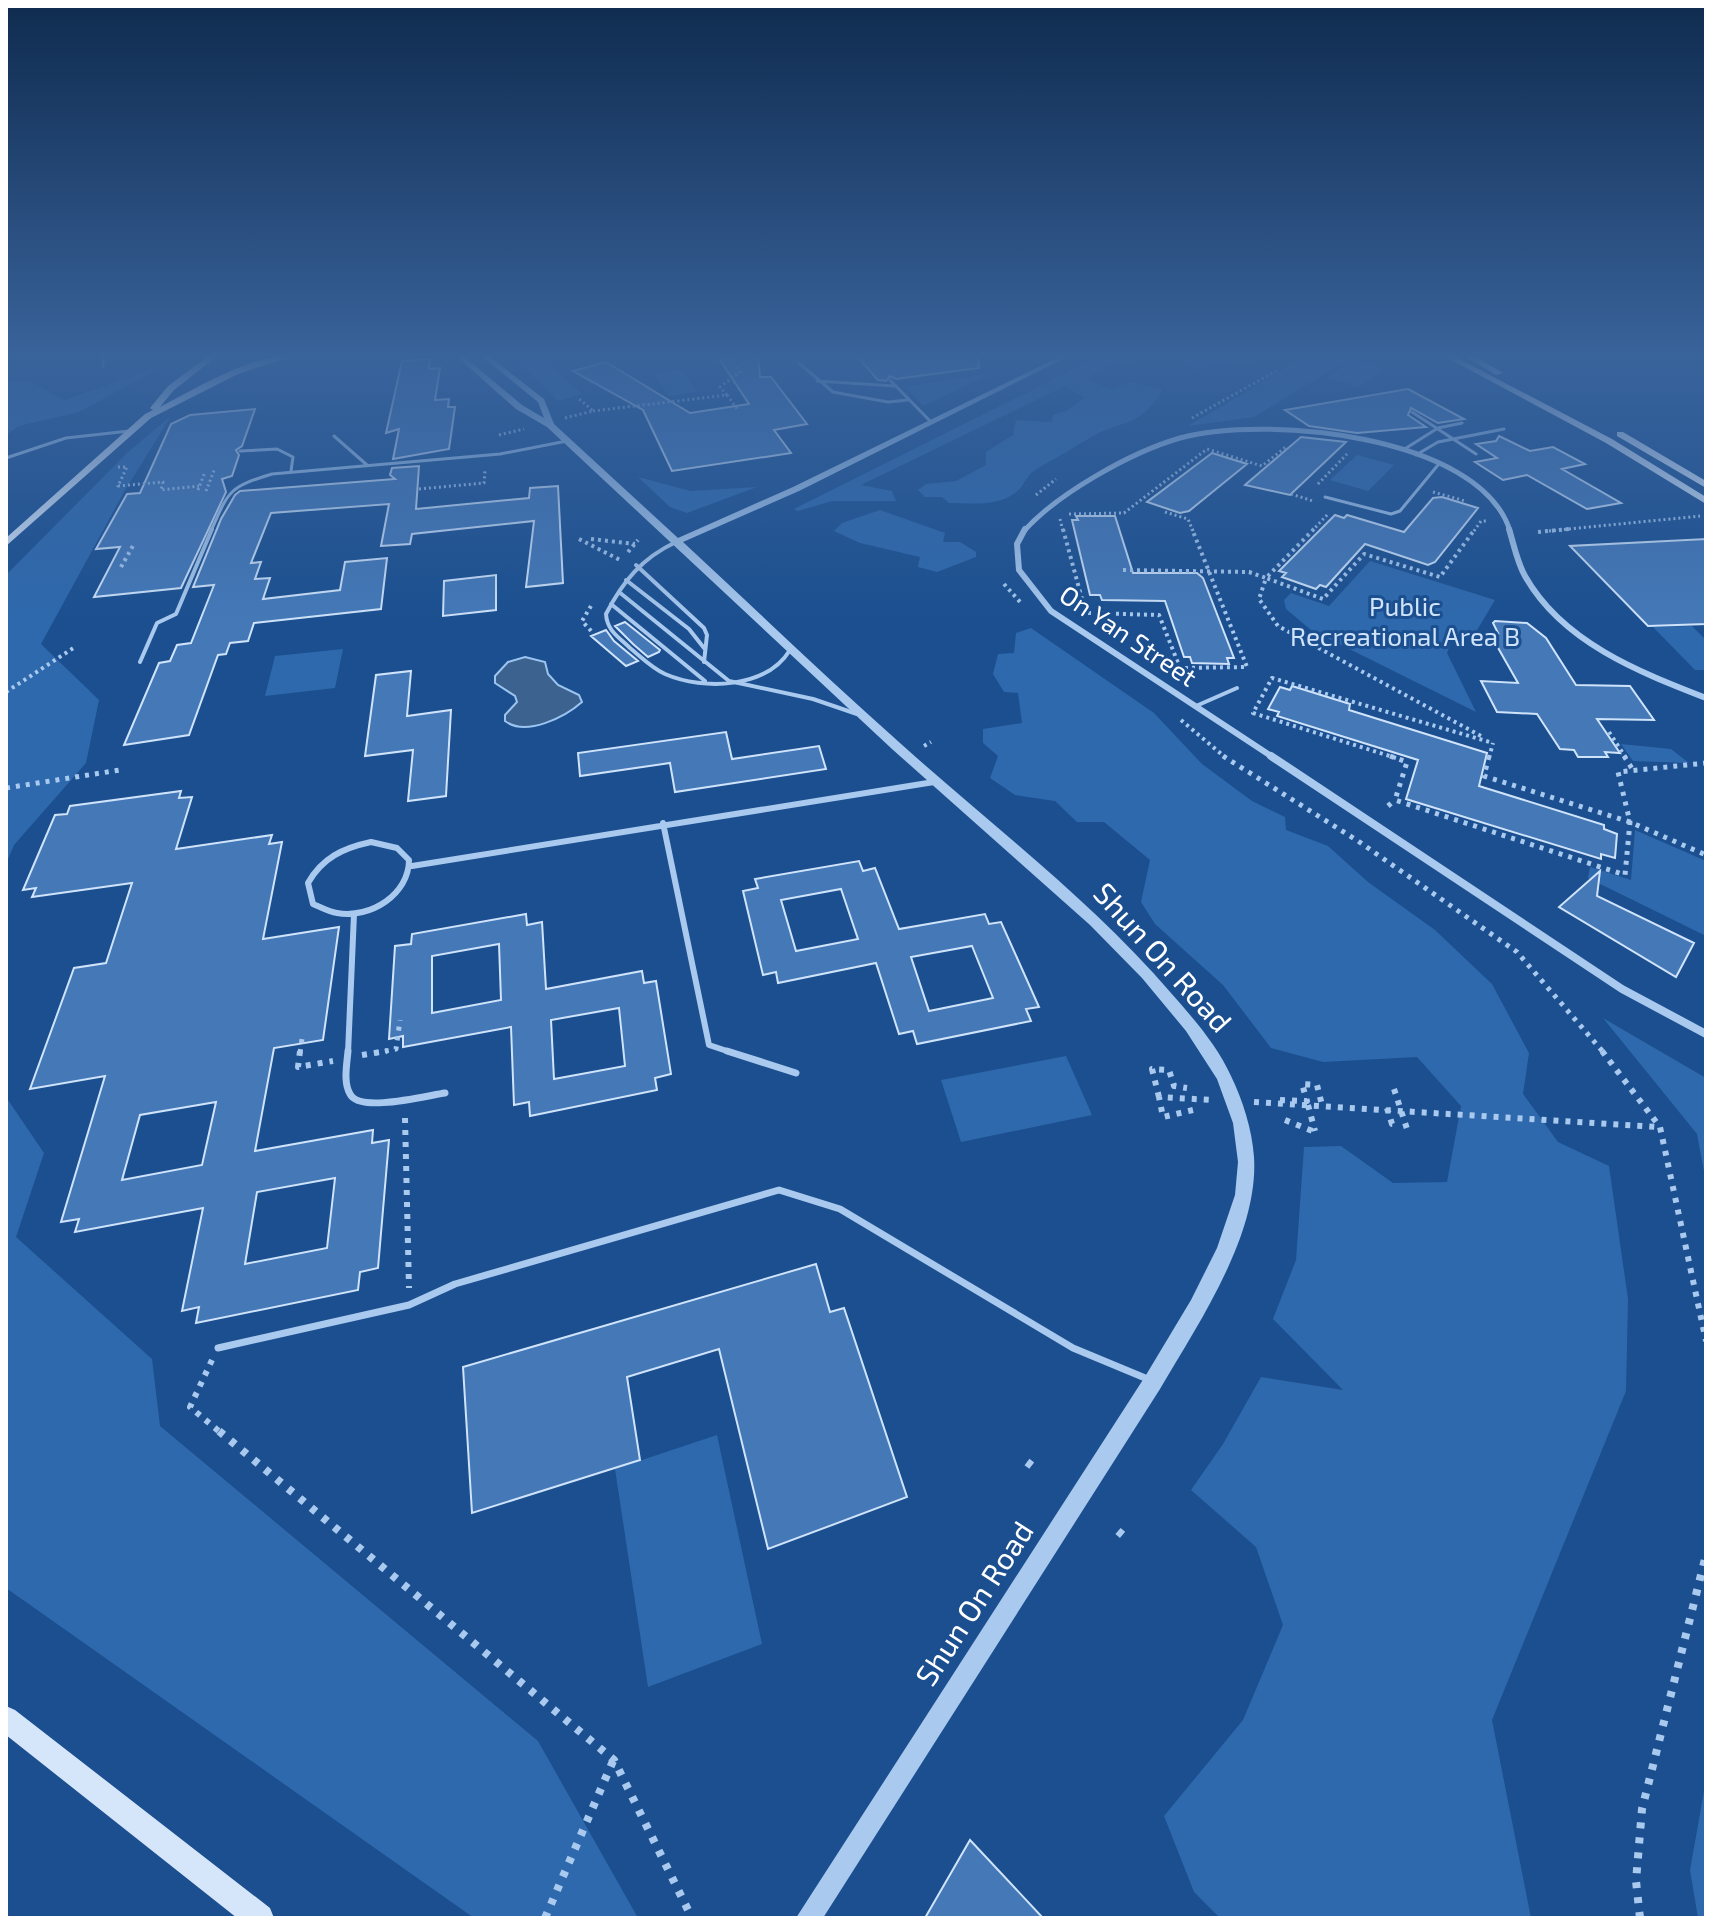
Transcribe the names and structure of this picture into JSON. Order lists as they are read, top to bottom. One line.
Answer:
{"streets":{"street":["On Yan Street","Shun On Road"]},"parks":["Public Recreational Area B"]}
